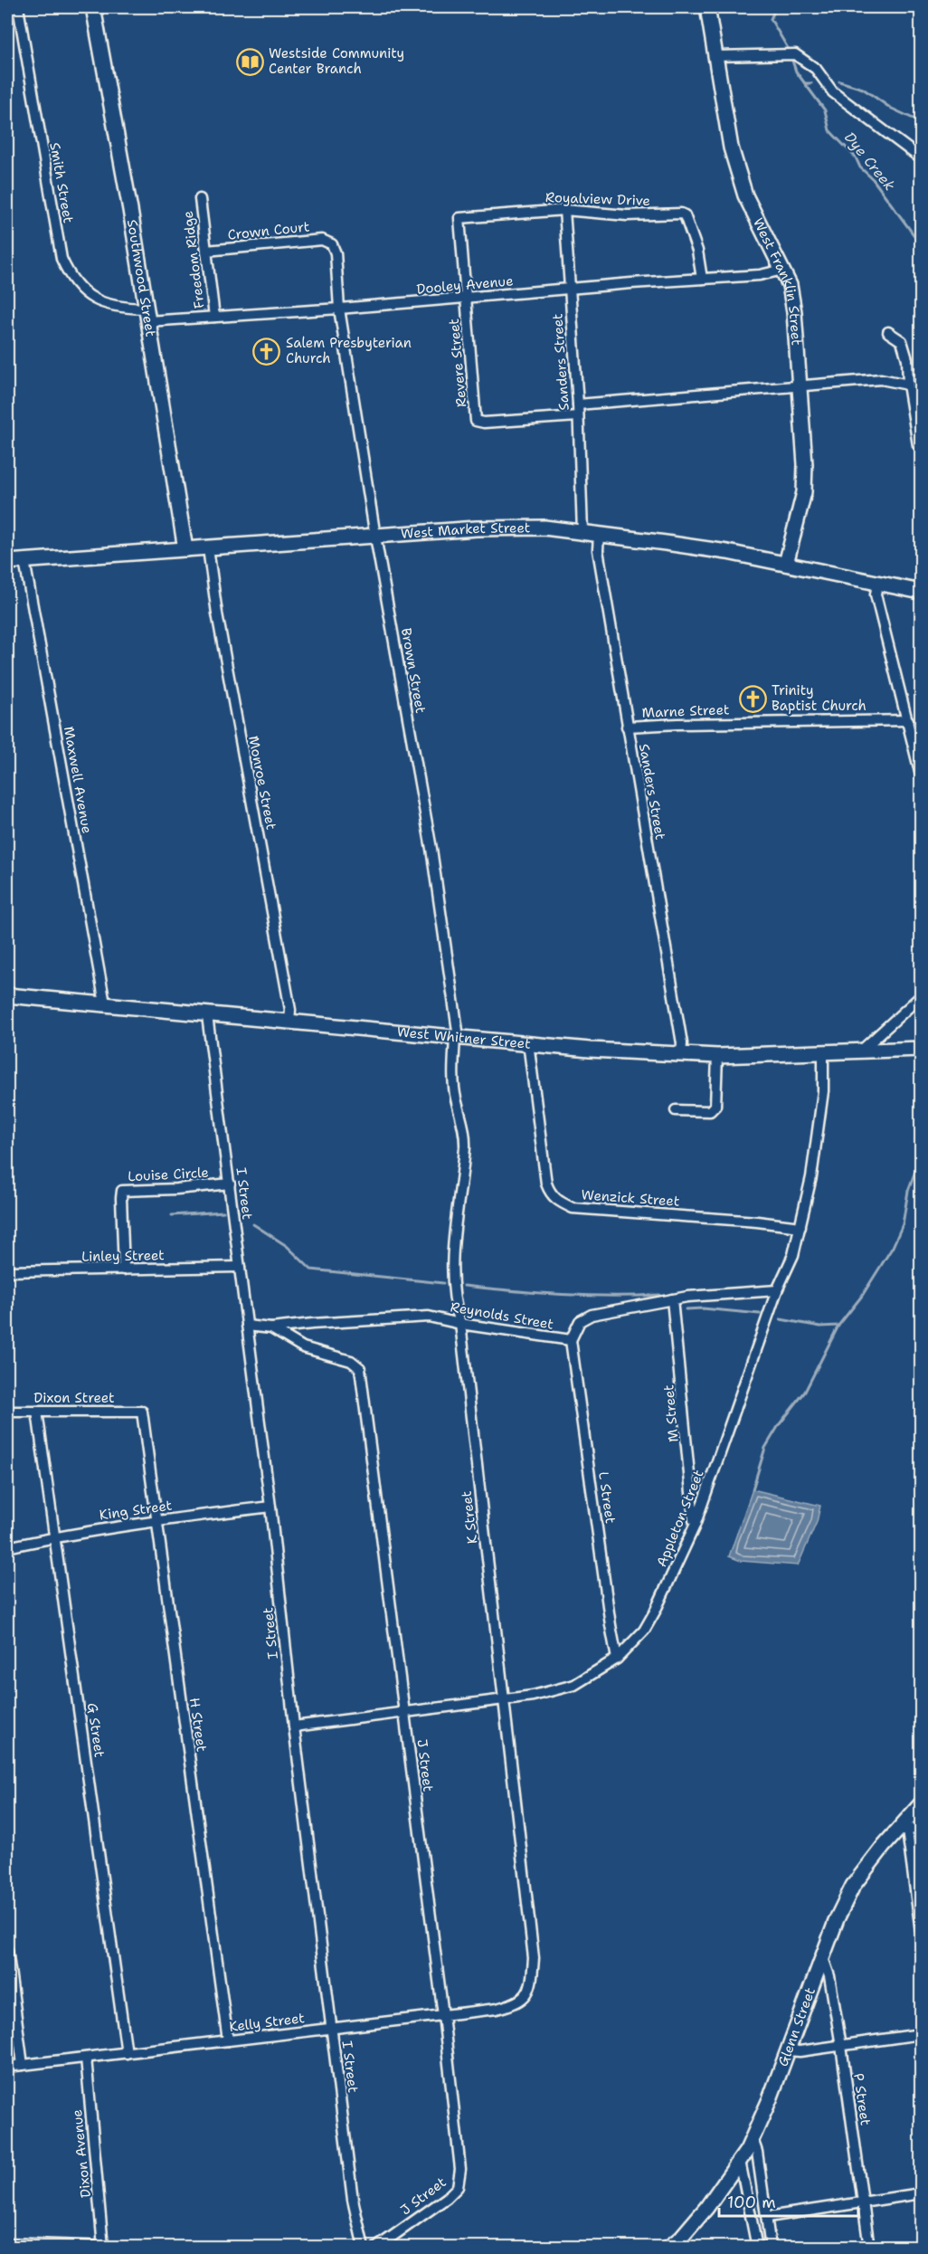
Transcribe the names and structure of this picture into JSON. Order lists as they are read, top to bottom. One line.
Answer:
{"streets":{"street":["Smith Street","Royalview Drive","Crown Court","Freedom Ridge","Southwood Street","West Franklin Street","Dooley Avenue","Sanders Street","Revere Street","West Market Street","Brown Street","Marne Street","Maxwell Avenue","Monroe Street","West Whitner Street","Louise Circle","I Street","Wenzick Street","Linley Street","Reynolds Street","Dixon Street","M Street","L Street","King Street","K Street","Appleton Street","H Street","G Street","J Street","Kelly Street","Glenn Street","P Street","Dixon Avenue"]},"crossings":[["Smith Street","Southwood Street"],["Smith Street","Dooley Avenue"],["Royalview Drive","Dooley Avenue"],["Royalview Drive","Sanders Street"],["Royalview Drive","Revere Street"],["Crown Court","Freedom Ridge"],["Crown Court","Dooley Avenue"],["Crown Court","Brown Street"],["Freedom Ridge","Dooley Avenue"],["Southwood Street","Dooley Avenue"],["Southwood Street","West Market Street"],["West Franklin Street","Dooley Avenue"],["West Franklin Street","West Market Street"],["Dooley Avenue","Sanders Street"],["Dooley Avenue","Revere Street"],["Dooley Avenue","Brown Street"],["Sanders Street","Revere Street"],["Sanders Street","West Market Street"],["Sanders Street","Marne Street"],["Sanders Street","West Whitner Street"],["West Market Street","Brown Street"],["West Market Street","Maxwell Avenue"],["West Market Street","Monroe Street"],["Brown Street","West Whitner Street"],["Brown Street","K Street"],["Maxwell Avenue","West Whitner Street"],["Monroe Street","West Whitner Street"],["West Whitner Street","I Street"],["West Whitner Street","Wenzick Street"],["West Whitner Street","K Street"],["West Whitner Street","Appleton Street"],["Louise Circle","I Street"],["Louise Circle","Linley Street"],["I Street","Linley Street"],["I Street","King Street"],["I Street","Appleton Street"],["I Street","J Street"],["I Street","Kelly Street"],["Wenzick Street","Appleton Street"],["Reynolds Street","M Street"],["Reynolds Street","L Street"],["Reynolds Street","K Street"],["Reynolds Street","Appleton Street"],["Reynolds Street","J Street"],["Dixon Street","H Street"],["Dixon Street","G Street"],["M Street","Appleton Street"],["L Street","Appleton Street"],["King Street","H Street"],["King Street","G Street"],["K Street","Appleton Street"],["K Street","Kelly Street"],["Appleton Street","J Street"],["H Street","Kelly Street"],["G Street","Kelly Street"],["J Street","Kelly Street"],["Kelly Street","Dixon Avenue"],["Glenn Street","P Street"]],"water":["Dye Creek"],"places":{"library":["Westside Community Center Branch"],"church":["Salem Presbyterian Church","Trinity Baptist Church"]},"scale_bar":"100 m"}
